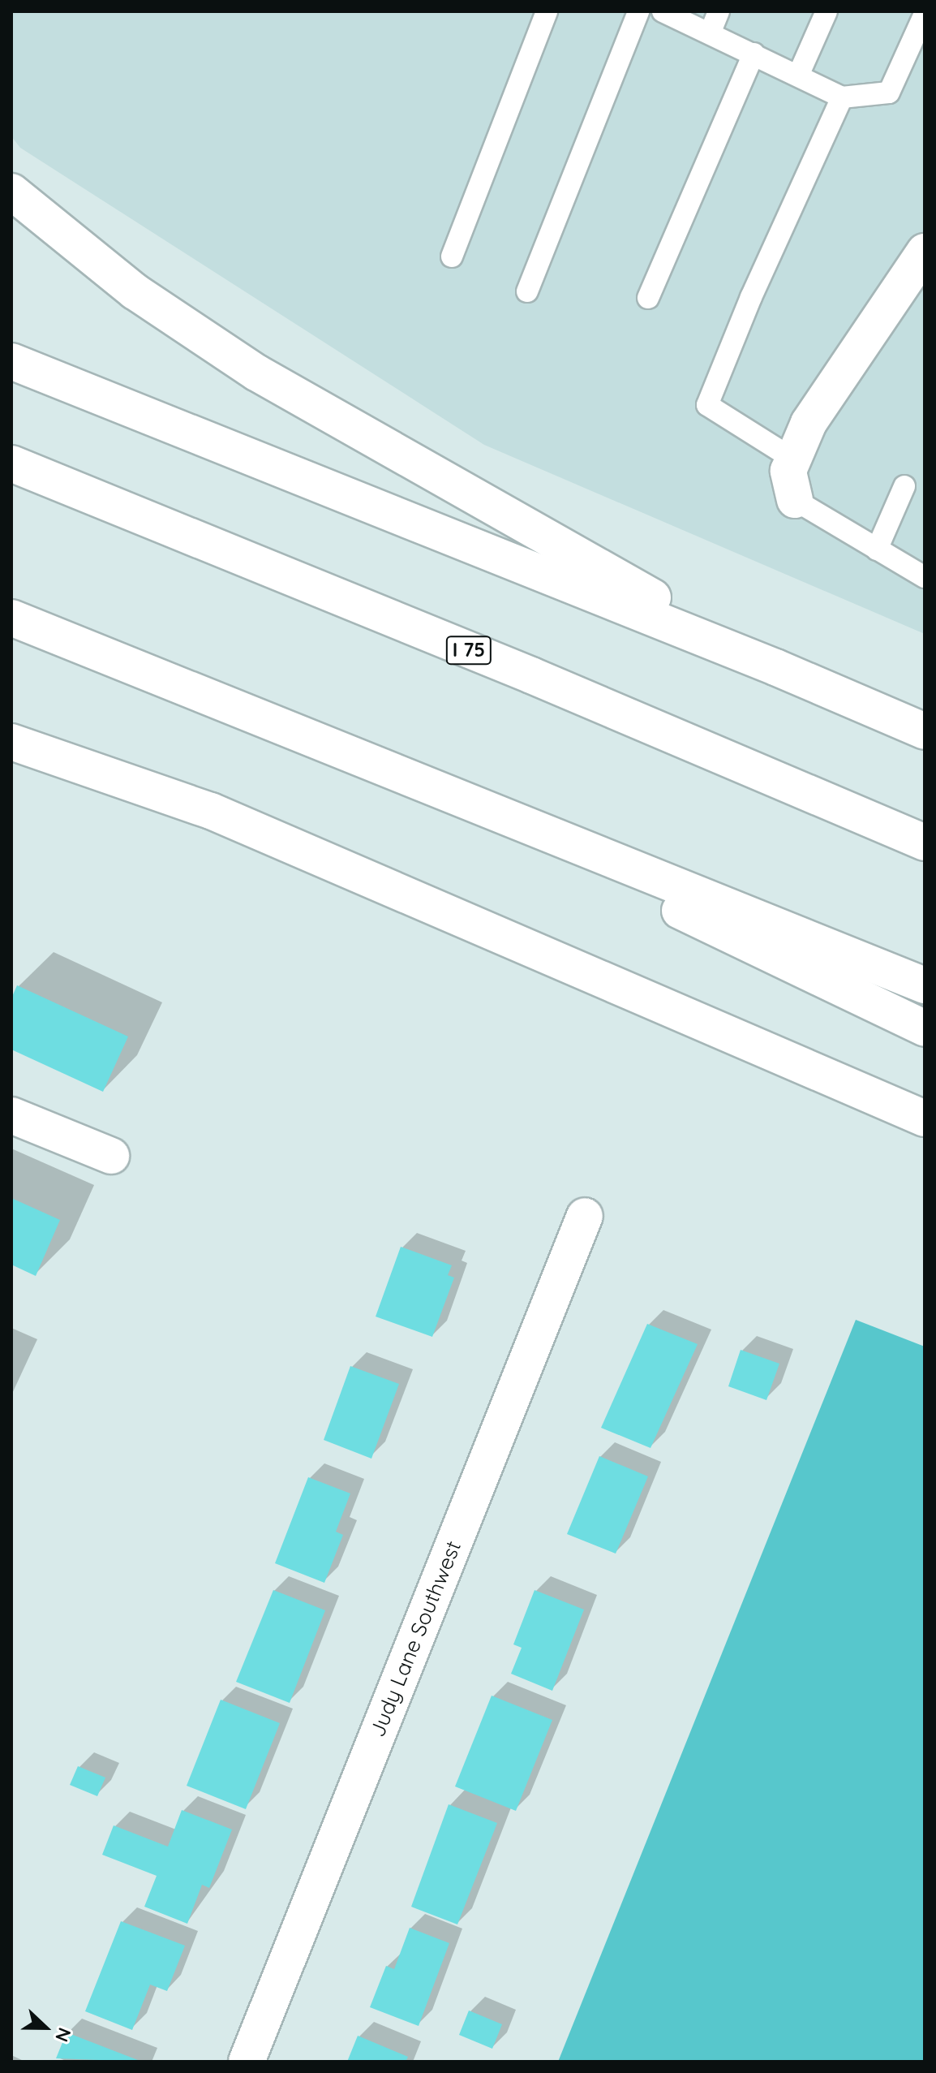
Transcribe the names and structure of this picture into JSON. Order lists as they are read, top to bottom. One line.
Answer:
{"streets":{"main road":["I 75","Judy Lane Southwest"]},"north":"right"}
